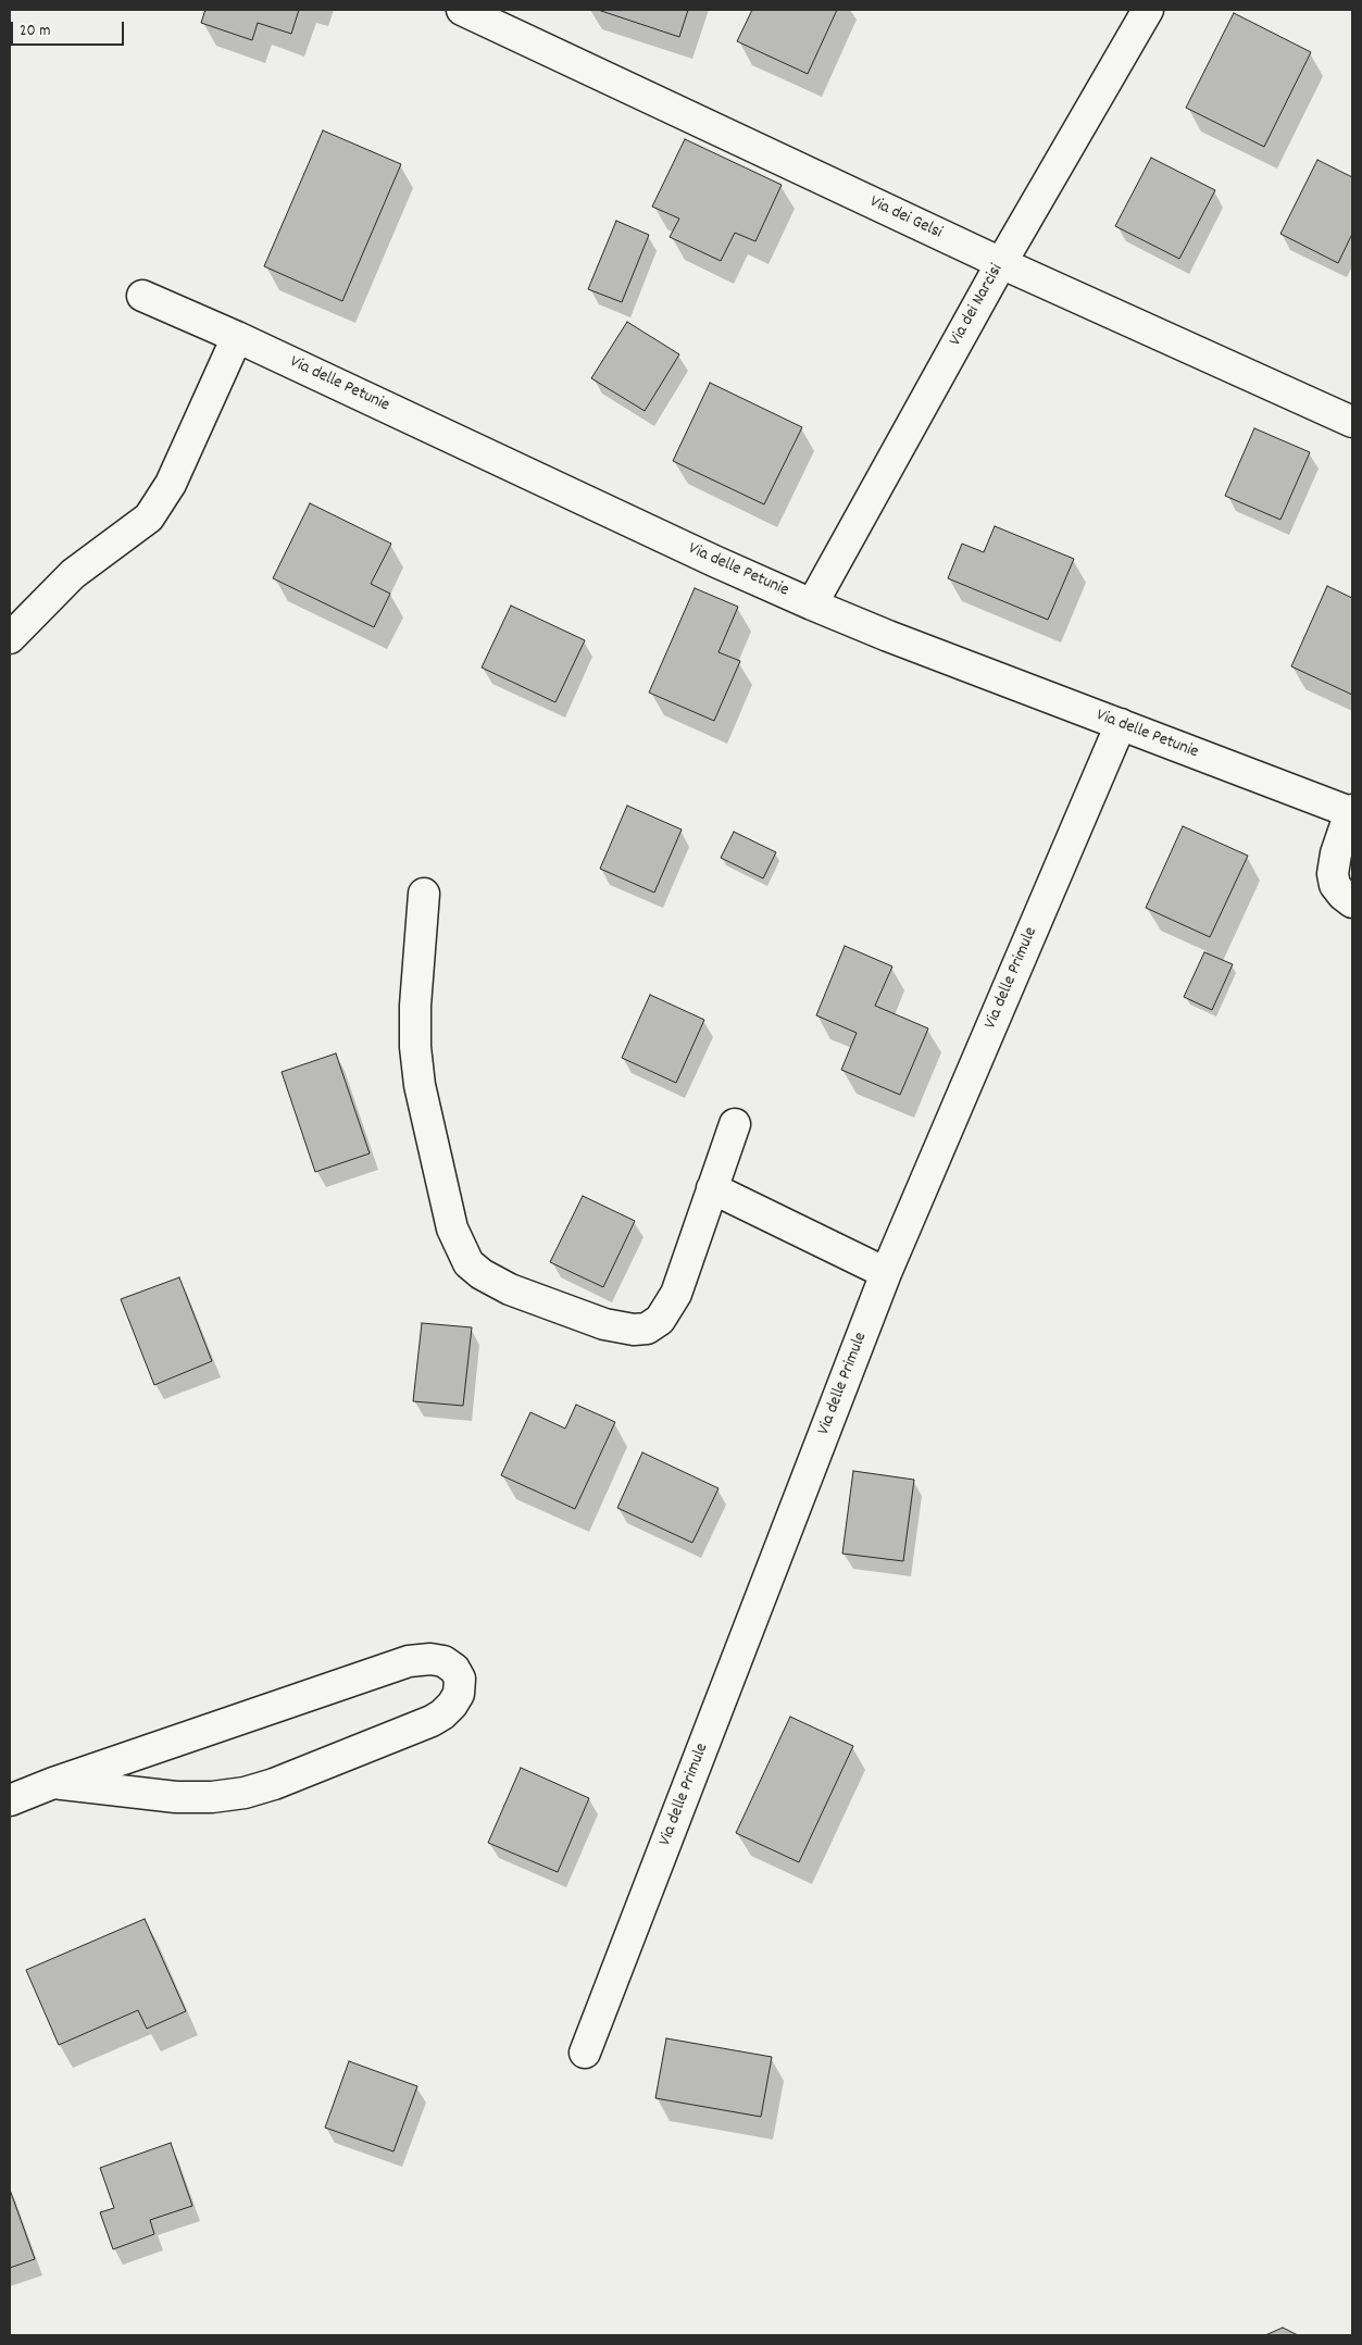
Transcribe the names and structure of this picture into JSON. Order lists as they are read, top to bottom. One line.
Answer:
{"streets":{"street":["Via dei Gelsi","Via dei Narcisi","Via delle Petunie","Via delle Primule"]},"crossings":[["Via dei Gelsi","Via dei Narcisi"],["Via dei Narcisi","Via delle Petunie"],["Via delle Petunie","Via delle Primule"]],"scale_bar":"20 m"}
